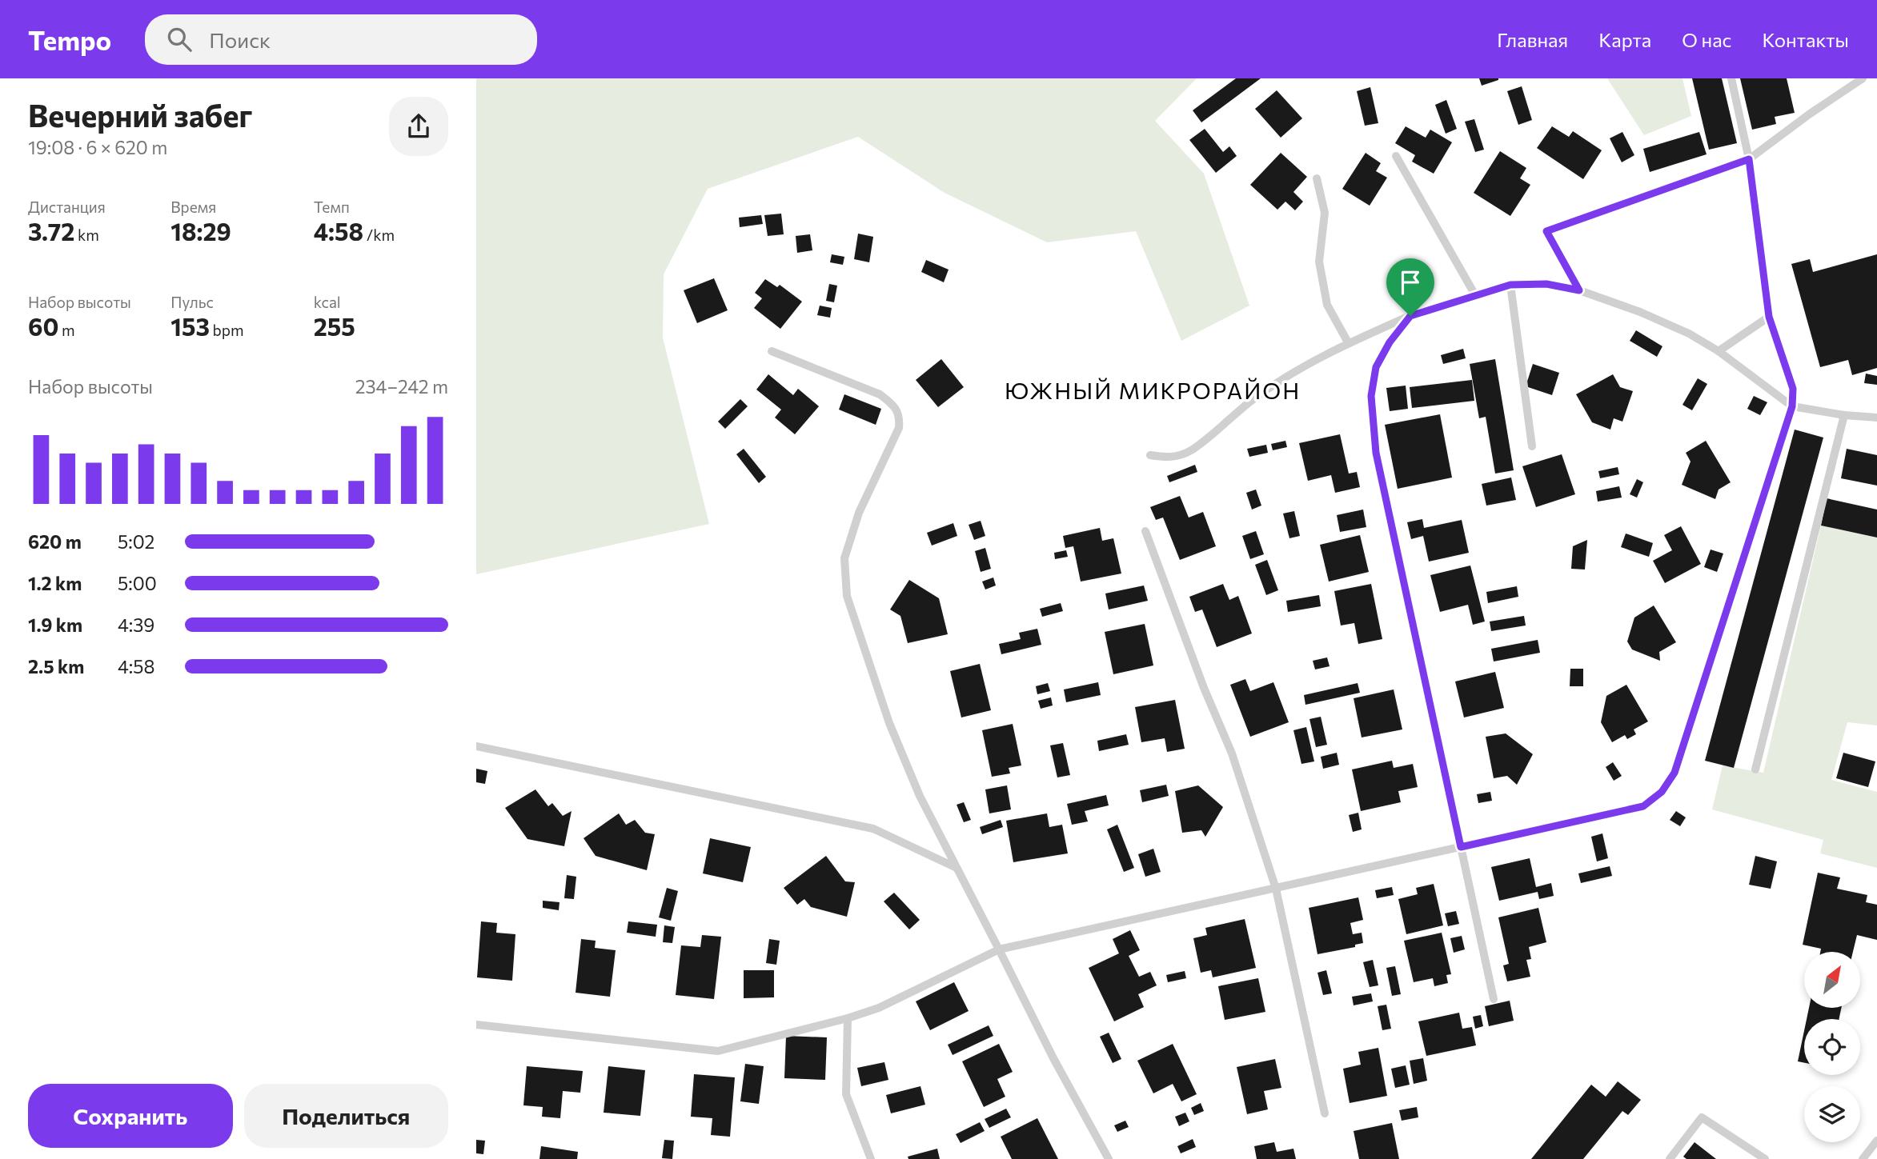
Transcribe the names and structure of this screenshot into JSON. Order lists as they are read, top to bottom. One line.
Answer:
{"districts":["ЮЖНЫЙ МИКРОРАЙОН"],"north":"top right","page":{"header":"Tempo","search":"Поиск","nav":["Главная","Карта","О нас","Контакты"],"heading":["Вечерний забег","19:08 · 6 × 620 m"],"stats":[["Дистанция","3.72 km"],["Время","18:29"],["Темп","4:58 /km"],["Набор высоты","60 m"],["Пульс","153 bpm"],["kcal","255"]],"chart":["Набор высоты","234–242 m"],"list":[{"name":"620 m","note":"5:02"},{"name":"1.2 km","note":"5:00"},{"name":"1.9 km","note":"4:39"},{"name":"2.5 km","note":"4:58"}],"buttons":["Сохранить","Поделиться"]}}
